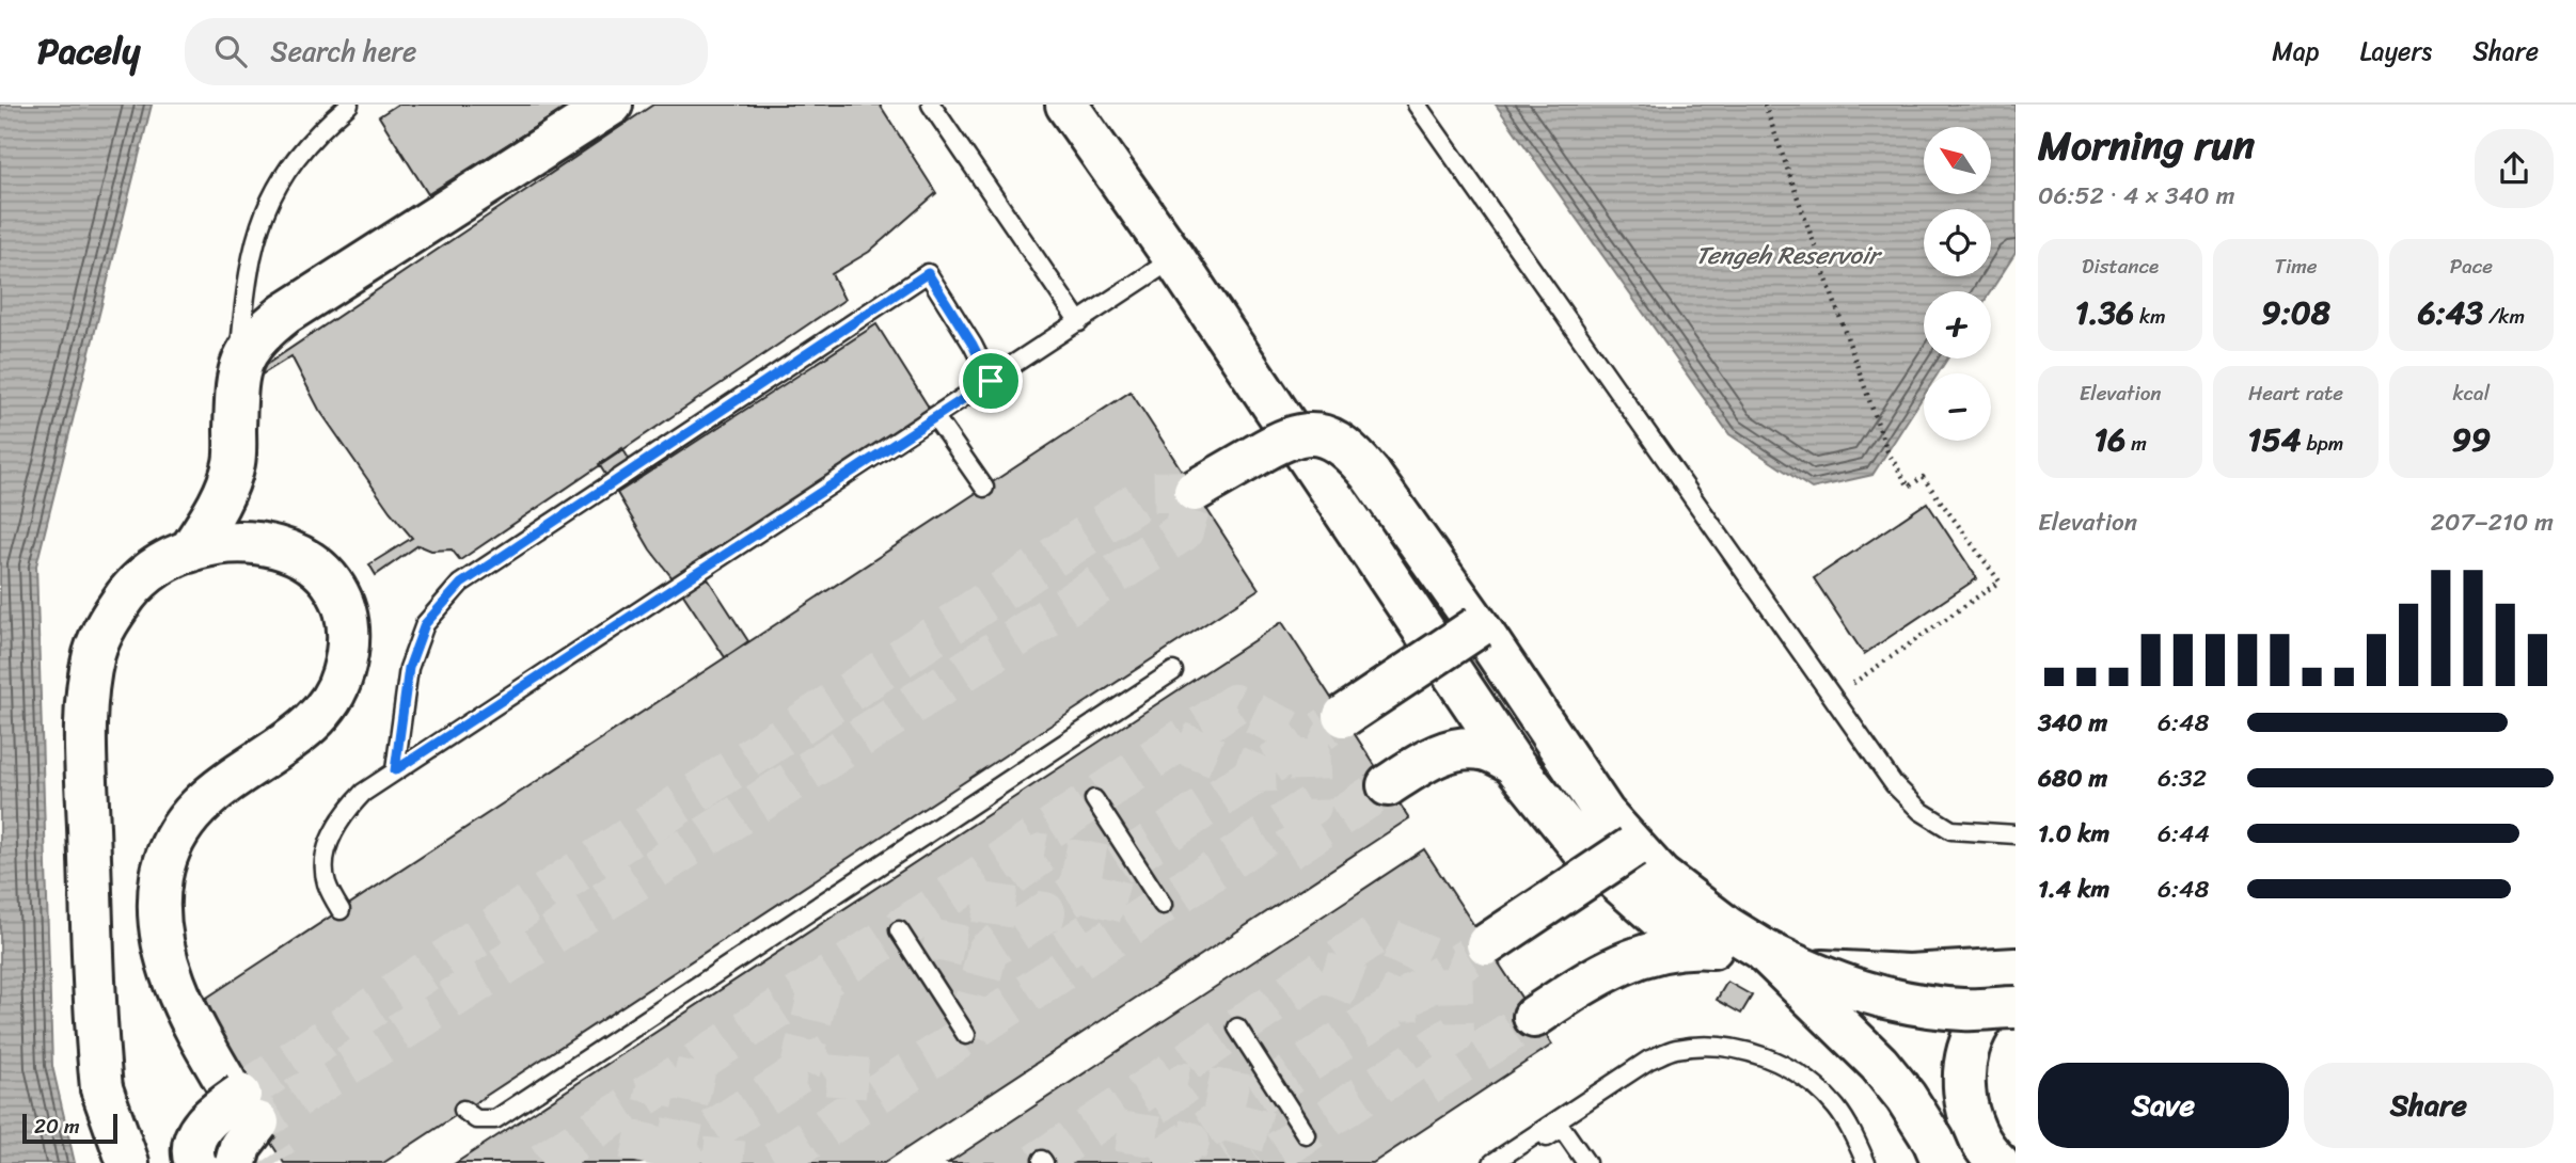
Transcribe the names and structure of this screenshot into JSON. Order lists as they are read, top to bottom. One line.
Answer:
{"water":["Tengeh Reservoir"],"scale_bar":"20 m","north":"top left","page":{"header":"Pacely","search":"Search here","nav":["Map","Layers","Share"],"heading":["Morning run","06:52 · 4 × 340 m"],"map_buttons":["+","−"],"stats":[["Distance","1.36 km"],["Time","9:08"],["Pace","6:43 /km"],["Elevation","16 m"],["Heart rate","154 bpm"],["kcal","99"]],"chart":["Elevation","207–210 m"],"list":[{"name":"340 m","note":"6:48"},{"name":"680 m","note":"6:32"},{"name":"1.0 km","note":"6:44"},{"name":"1.4 km","note":"6:48"}],"buttons":["Save","Share"],"scale":"20 m"}}
